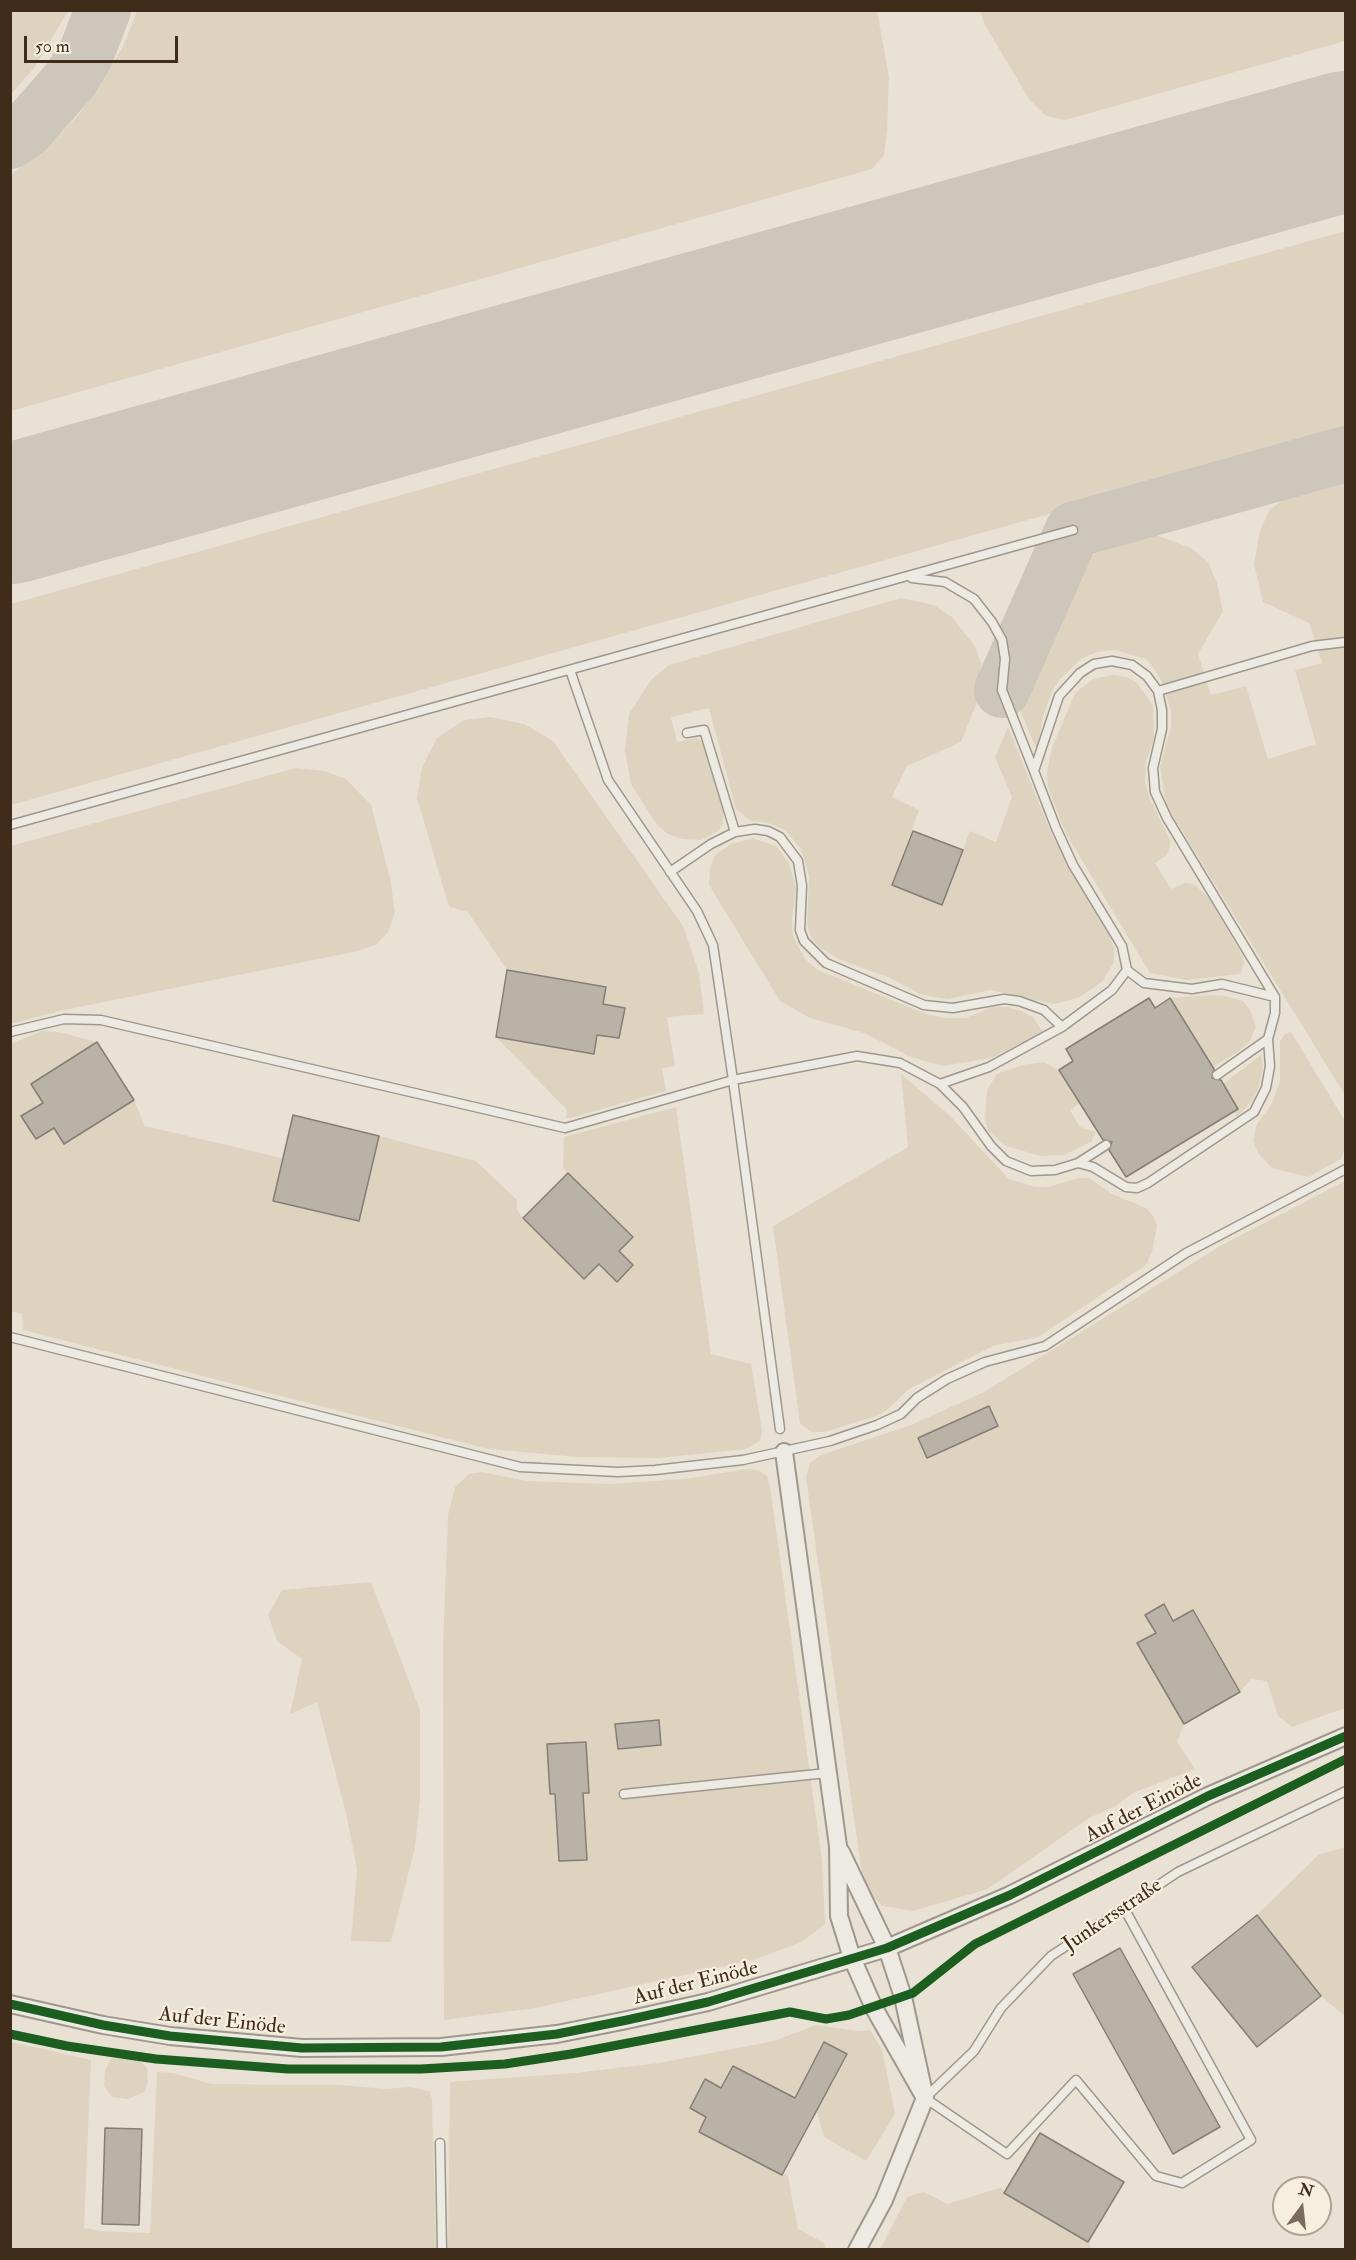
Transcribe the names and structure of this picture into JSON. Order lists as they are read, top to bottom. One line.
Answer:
{"streets":{"street":["Auf der Einöde","Junkersstraße"]},"scale_bar":"50 m","north":"top"}
